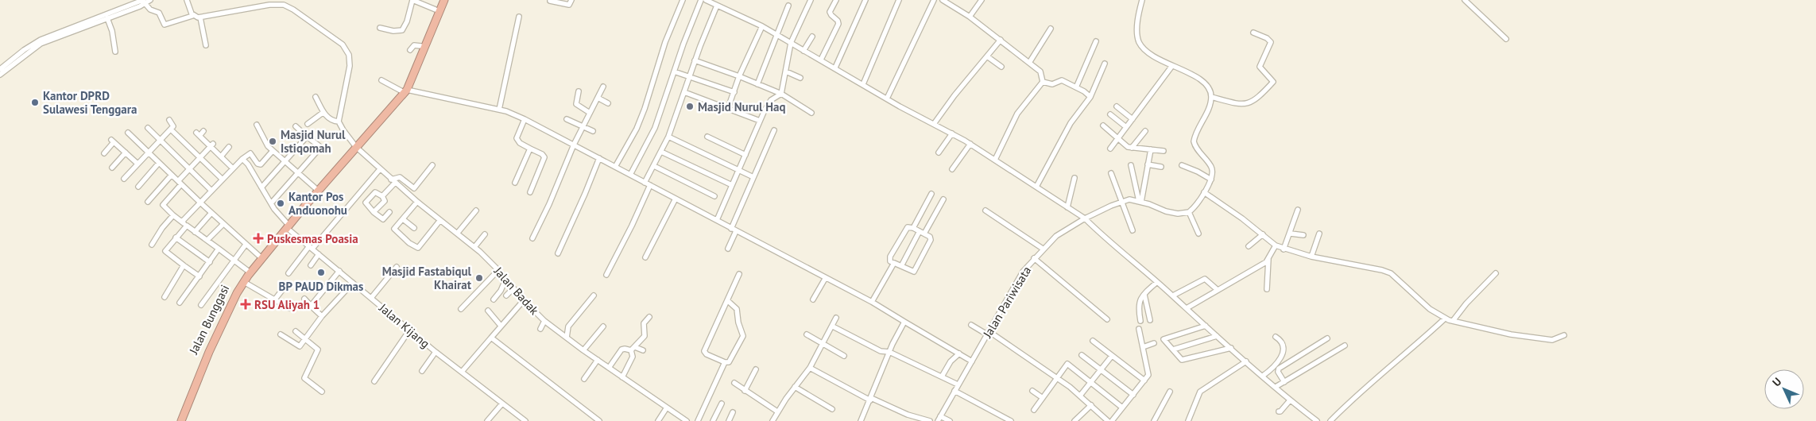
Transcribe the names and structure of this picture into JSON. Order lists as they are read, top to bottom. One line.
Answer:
{"streets":{"highway":["Jalan Bunggasi"],"street":["Jalan Badak","Jalan Pariwisata","Jalan Kijang"]},"crossings":[["Jalan Badak","Jalan Bunggasi"],["Jalan Bunggasi","Jalan Kijang"]],"places":{"other":["Kantor DPRD Sulawesi Tenggara","Masjid Nurul Haq","Masjid Nurul Istiqomah","Kantor Pos Anduonohu","BP PAUD Dikmas","Masjid Fastabiqul Khairat"],"health":["Puskesmas Poasia","RSU Aliyah 1"]},"north":"top left"}
